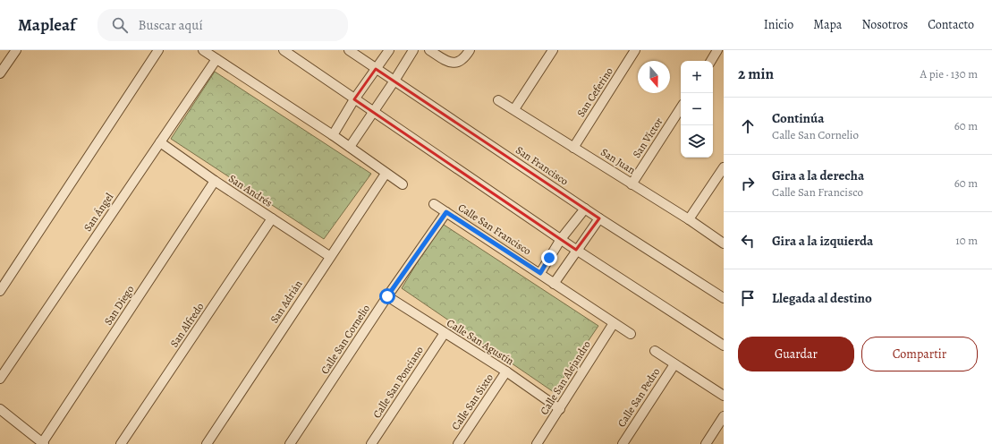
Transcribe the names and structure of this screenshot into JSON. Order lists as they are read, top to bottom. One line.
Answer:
{"streets":{"street":["San Ceferino","San Víctor","San Juan","San Francisco","San Andrés","San Ángel","Calle San Francisco","San Adrián","San Diego","San Alfredo","Calle San Cornelio","Calle San Agustín","Calle San Alejandro","Calle San Ponciano","Calle San Pedro","Calle San Sixto"]},"crossings":[["San Ceferino","San Juan"],["San Víctor","San Juan"],["San Andrés","San Ángel"],["San Andrés","San Adrián"],["San Andrés","San Diego"],["San Andrés","San Alfredo"],["Calle San Francisco","Calle San Cornelio"],["Calle San Francisco","Calle San Alejandro"],["Calle San Cornelio","Calle San Agustín"],["Calle San Agustín","Calle San Alejandro"],["Calle San Agustín","Calle San Ponciano"],["Calle San Agustín","Calle San Sixto"]],"north":"bottom","page":{"header":"Mapleaf","search":"Buscar aquí","nav":["Inicio","Mapa","Nosotros","Contacto"],"heading":["2 min","A pie · 130 m"],"map_buttons":["+","−"],"list":[["Continúa","Calle San Cornelio","60 m"],["Gira a la derecha","Calle San Francisco","60 m"],["Gira a la izquierda","10 m"],"Llegada al destino"],"buttons":["Guardar","Compartir"]}}
